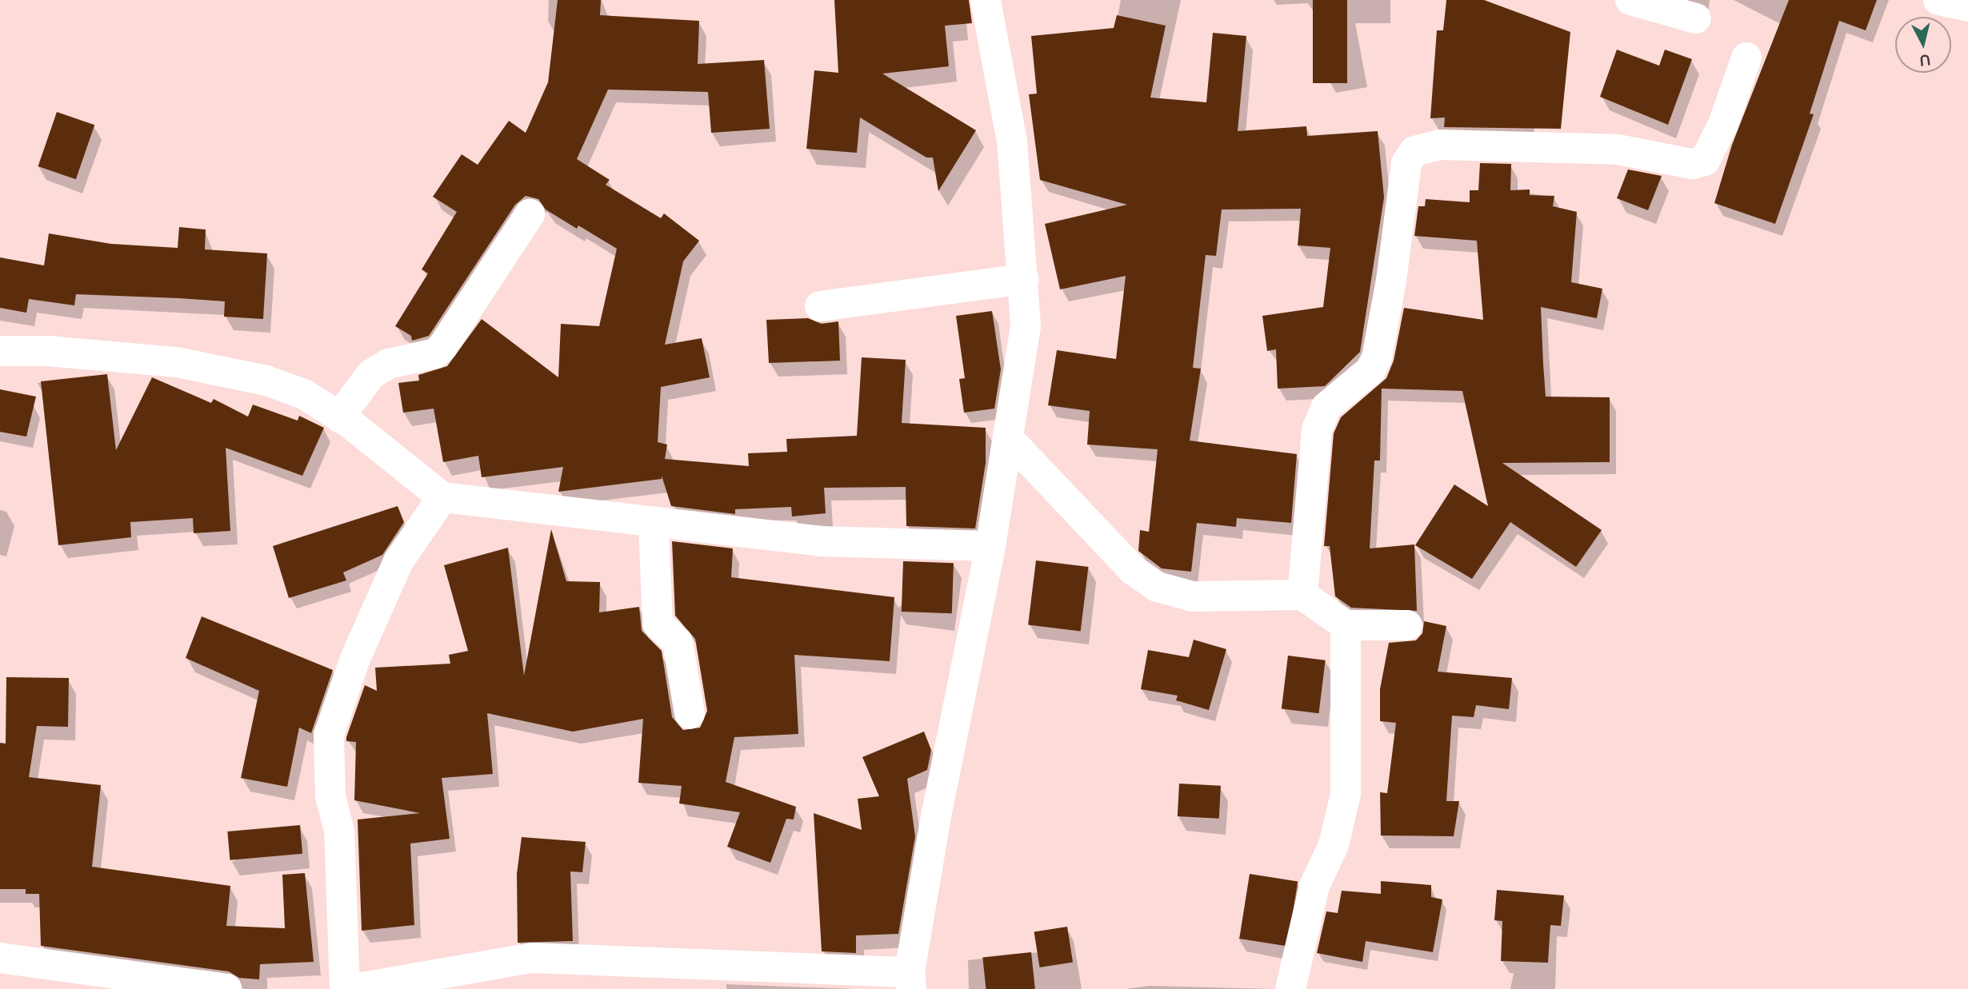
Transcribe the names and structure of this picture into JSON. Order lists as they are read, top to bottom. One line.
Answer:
{"north":"bottom"}
